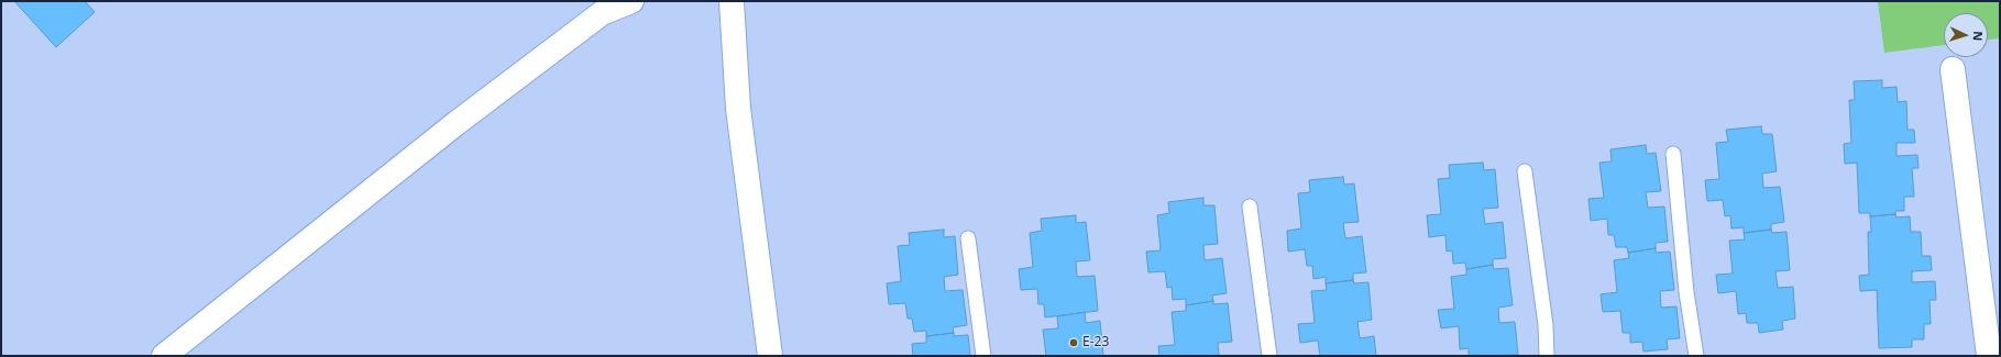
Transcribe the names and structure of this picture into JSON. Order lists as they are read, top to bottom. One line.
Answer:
{"places":["E-23"],"north":"right"}
